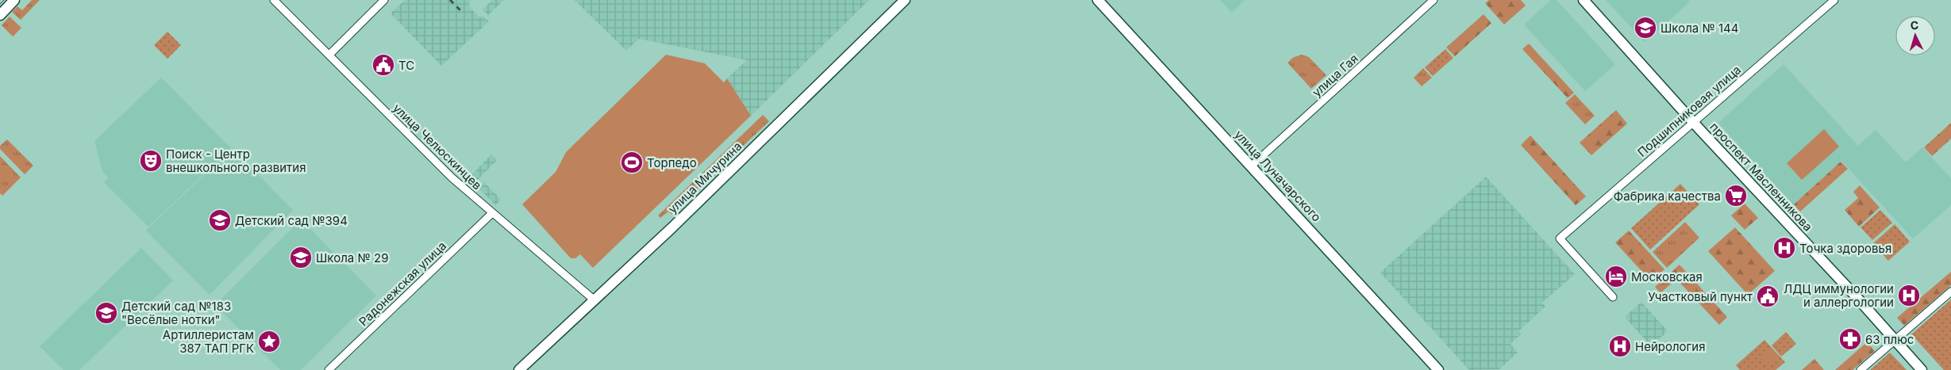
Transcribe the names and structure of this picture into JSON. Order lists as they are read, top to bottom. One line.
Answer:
{"streets":{"main road":["улица Луначарского","проспект Масленникова","улица Мичурина"],"street":["улица Гая","Подшипниковая улица","улица Челюскинцев","Радонежская улица"]},"crossings":[["улица Гая","улица Луначарского"],["Подшипниковая улица","проспект Масленникова"],["улица Челюскинцев","улица Мичурина"],["улица Челюскинцев","Радонежская улица"]],"places":{"school or university":["Школа № 144","Детский сад №394","Школа № 29","Детский сад №183 \"Весёлые нотки\""],"public building":["ТС","Участковый пункт"],"theatre":["Поиск - Центр внешкольного развития"],"sports":["Торпедо"],"supermarket":["Фабрика качества"],"hospital":["Точка здоровья","ЛДЦ иммунологии и аллергологии","Нейрология"],"hotel":["Московская"],"pharmacy":["63 плюс"],"place":["Артиллеристам 387 ТАП РГК"]},"north":"top"}
